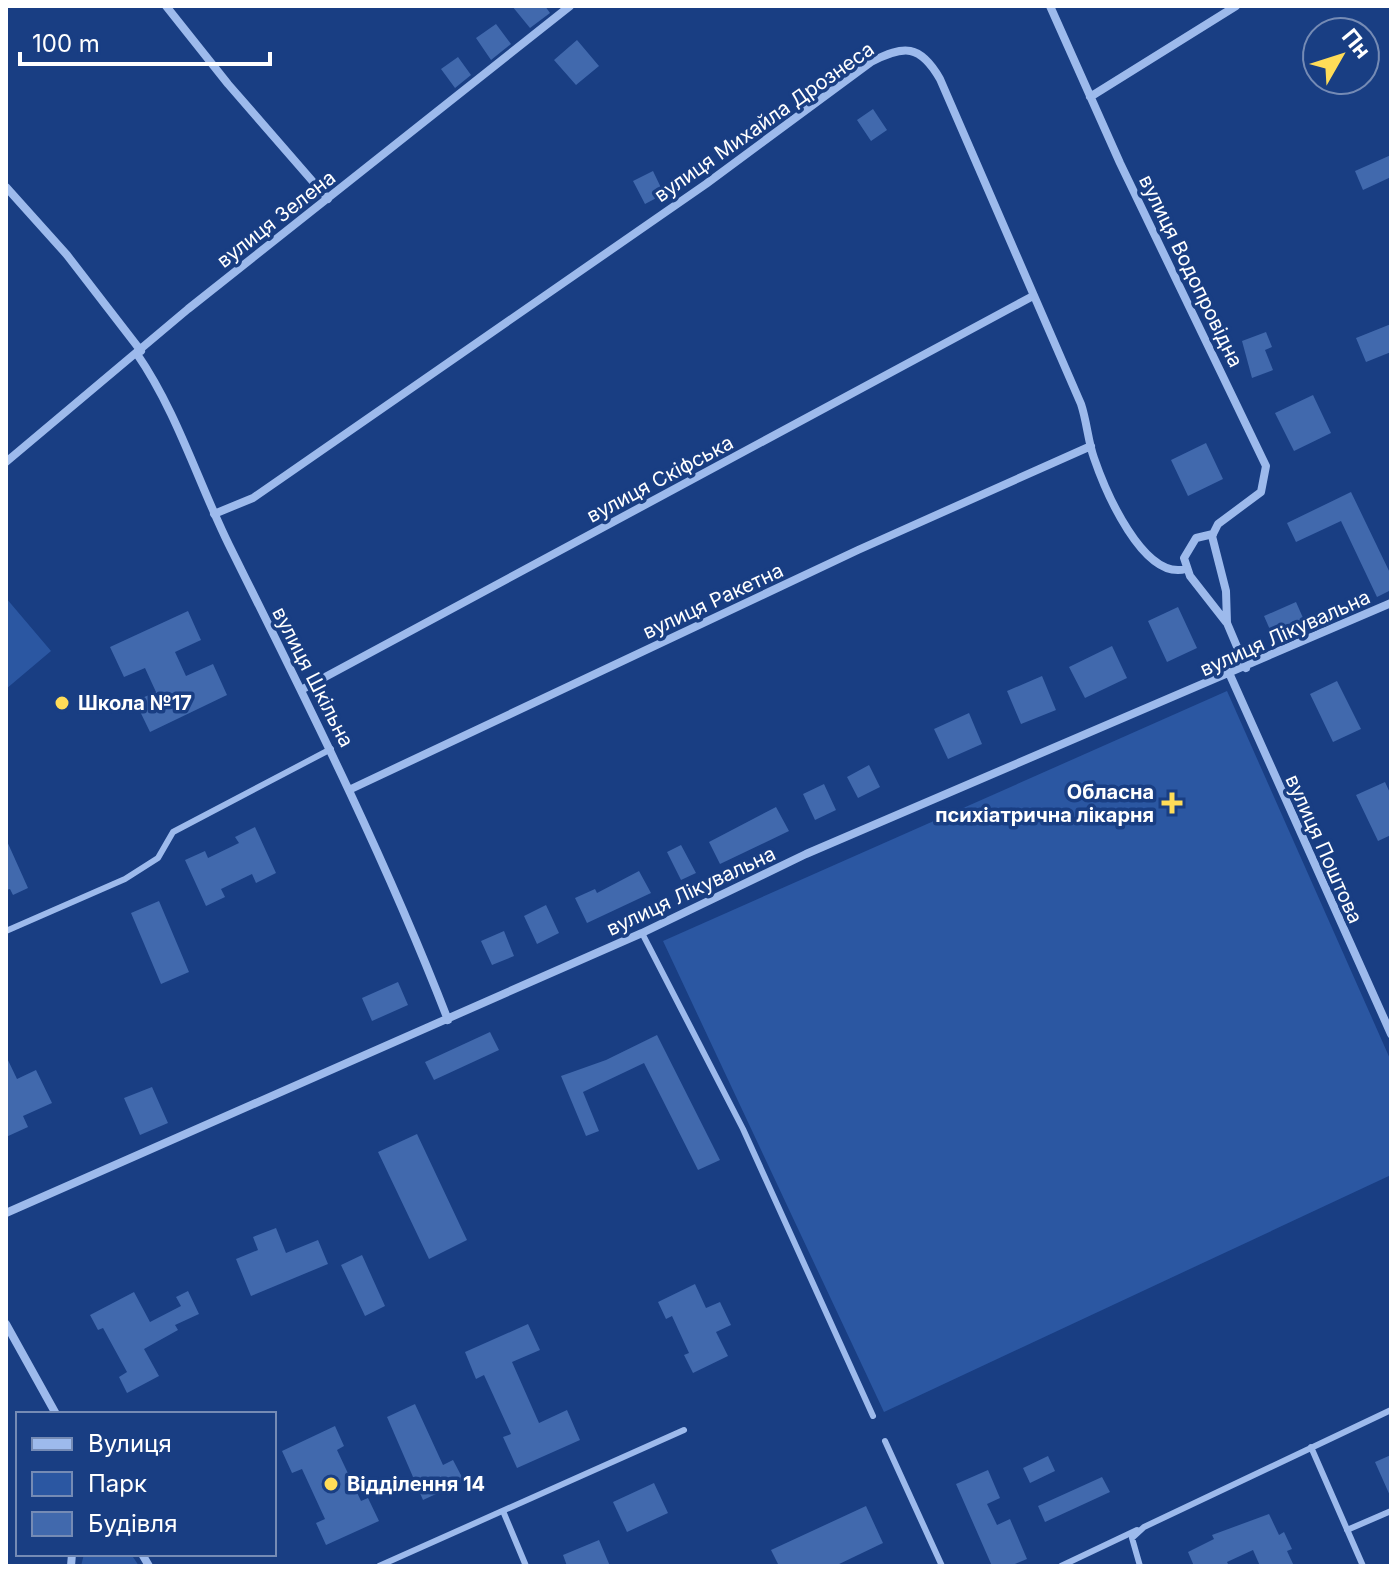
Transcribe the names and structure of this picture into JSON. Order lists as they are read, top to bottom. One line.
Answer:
{"streets":{"street":["вулиця Михайла Дрознеса","вулиця Зелена","вулиця Водопровідна","вулиця Скіфська","вулиця Ракетна","вулиця Лікувальна","вулиця Шкільна","вулиця Поштова"]},"crossings":[["вулиця Михайла Дрознеса","вулиця Водопровідна"],["вулиця Михайла Дрознеса","вулиця Скіфська"],["вулиця Михайла Дрознеса","вулиця Ракетна"],["вулиця Михайла Дрознеса","вулиця Шкільна"],["вулиця Зелена","вулиця Шкільна"],["вулиця Скіфська","вулиця Шкільна"],["вулиця Ракетна","вулиця Шкільна"],["вулиця Лікувальна","вулиця Шкільна"],["вулиця Лікувальна","вулиця Поштова"]],"places":{"other":["Школа №17","Відділення 14"],"health":["Обласна психіатрична лікарня"]},"legend":["Вулиця","Парк","Будівля"],"scale_bar":"100 m","north":"top right"}
